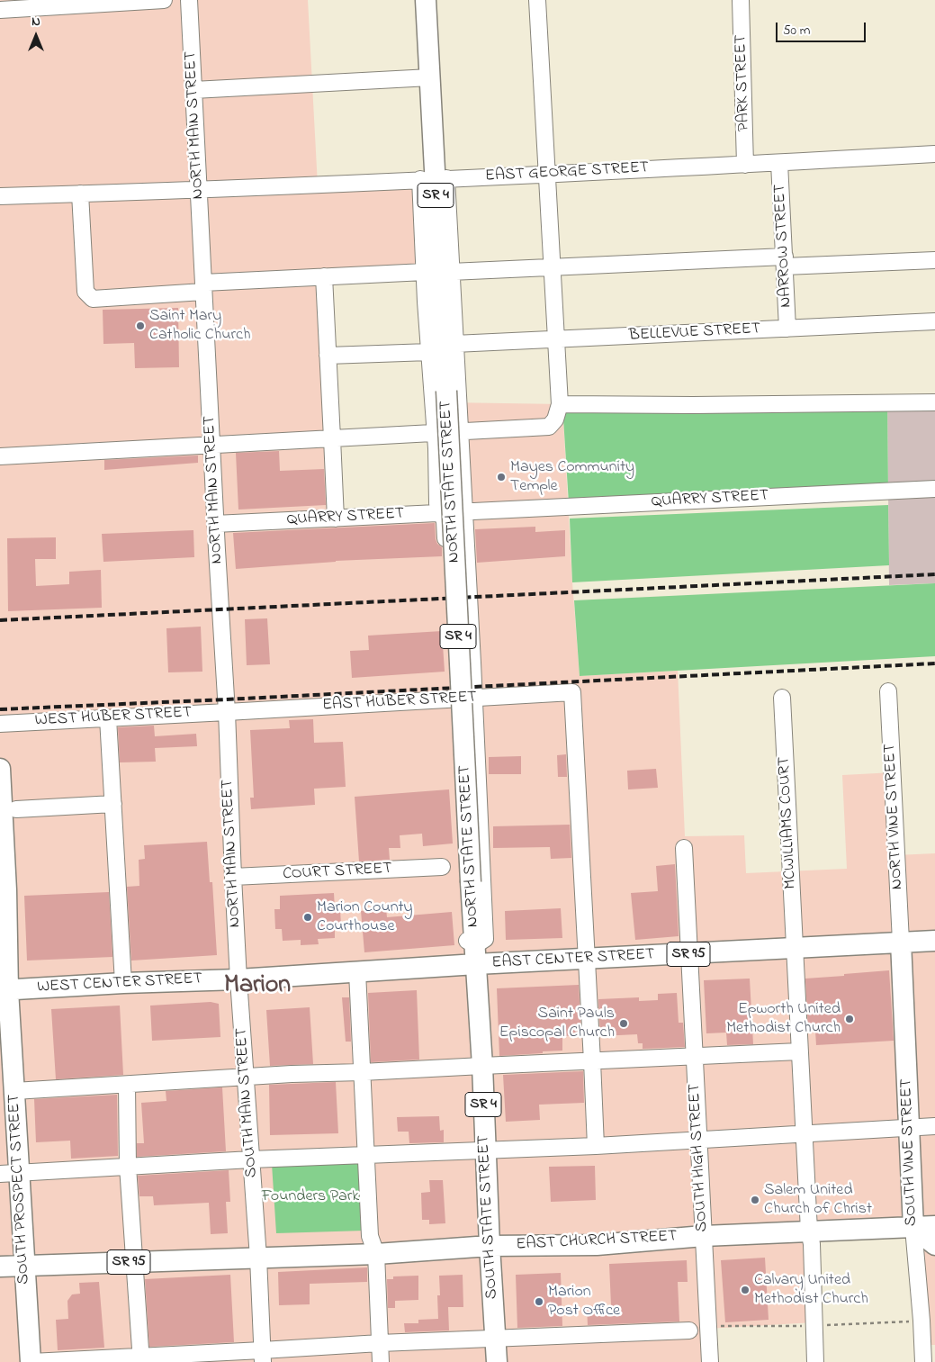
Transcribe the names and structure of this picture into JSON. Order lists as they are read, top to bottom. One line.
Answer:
{"streets":{"main road":["SR 4","NORTH STATE STREET","SR 95","EAST CENTER STREET","WEST CENTER STREET","SOUTH VINE STREET","SOUTH PROSPECT STREET","SOUTH STATE STREET","EAST CHURCH STREET"],"street":["PARK STREET","NORTH MAIN STREET","EAST GEORGE STREET","NARROW STREET","BELLEVUE STREET","QUARRY STREET","EAST HUBER STREET","WEST HUBER STREET","NORTH VINE STREET","MCWILLIAMS COURT","COURT STREET","SOUTH MAIN STREET","SOUTH HIGH STREET"]},"crossings":[["PARK STREET","EAST GEORGE STREET"],["NORTH MAIN STREET","EAST GEORGE STREET"],["NORTH MAIN STREET","QUARRY STREET"],["NORTH MAIN STREET","EAST HUBER STREET"],["NORTH MAIN STREET","WEST HUBER STREET"],["NORTH MAIN STREET","COURT STREET"],["NORTH MAIN STREET","EAST CENTER STREET"],["NORTH MAIN STREET","WEST CENTER STREET"],["NORTH MAIN STREET","SOUTH MAIN STREET"],["EAST GEORGE STREET","NARROW STREET"],["EAST GEORGE STREET","NORTH STATE STREET"],["NARROW STREET","BELLEVUE STREET"],["NORTH STATE STREET","EAST CENTER STREET"],["NORTH STATE STREET","SOUTH STATE STREET"],["EAST HUBER STREET","WEST HUBER STREET"],["EAST HUBER STREET","EAST CENTER STREET"],["NORTH VINE STREET","EAST CENTER STREET"],["NORTH VINE STREET","SOUTH VINE STREET"],["MCWILLIAMS COURT","EAST CENTER STREET"],["MCWILLIAMS COURT","EAST CHURCH STREET"],["SR 95","SOUTH MAIN STREET"],["SR 95","SOUTH PROSPECT STREET"],["SR 95","EAST CHURCH STREET"],["EAST CENTER STREET","WEST CENTER STREET"],["EAST CENTER STREET","SOUTH MAIN STREET"],["EAST CENTER STREET","SOUTH VINE STREET"],["EAST CENTER STREET","SOUTH HIGH STREET"],["EAST CENTER STREET","SOUTH STATE STREET"],["WEST CENTER STREET","SOUTH MAIN STREET"],["WEST CENTER STREET","SOUTH PROSPECT STREET"],["SOUTH MAIN STREET","EAST CHURCH STREET"],["SOUTH VINE STREET","EAST CHURCH STREET"],["SOUTH HIGH STREET","EAST CHURCH STREET"],["SOUTH STATE STREET","EAST CHURCH STREET"]],"districts":["Marion"],"parks":["Founders Park"],"places":["Saint Mary Catholic Church","Mayes Community Temple","Marion County Courthouse","Epworth United Methodist Church","Saint Pauls Episcopal Church","Salem United Church of Christ","Calvary United Methodist Church","Marion Post Office"],"scale_bar":"50 m","north":"top"}
